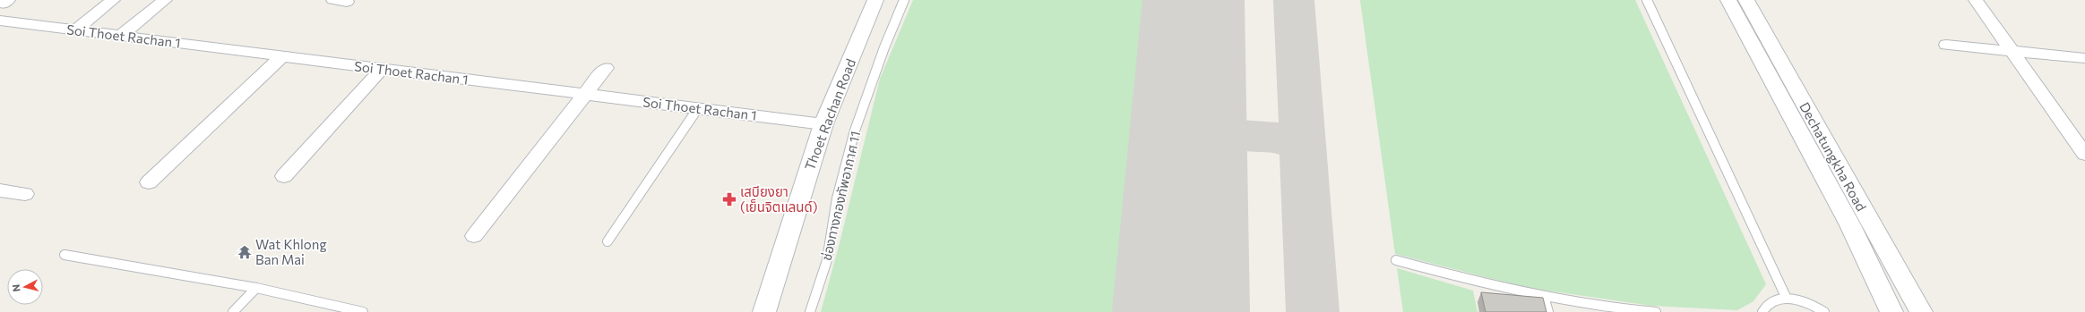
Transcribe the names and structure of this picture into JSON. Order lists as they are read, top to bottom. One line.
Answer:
{"streets":{"street":["Soi Thoet Rachan 1","Thoet Rachan Road","Dechatungkha Road"],"lane":["ช่องทางกองทัพอากาศ 11"]},"crossings":[["Soi Thoet Rachan 1","Thoet Rachan Road"]],"places":{"pharmacy":["เสบียงยา (เย็นจิตแลนด์)"],"temple":["Wat Khlong Ban Mai"]},"north":"left"}
